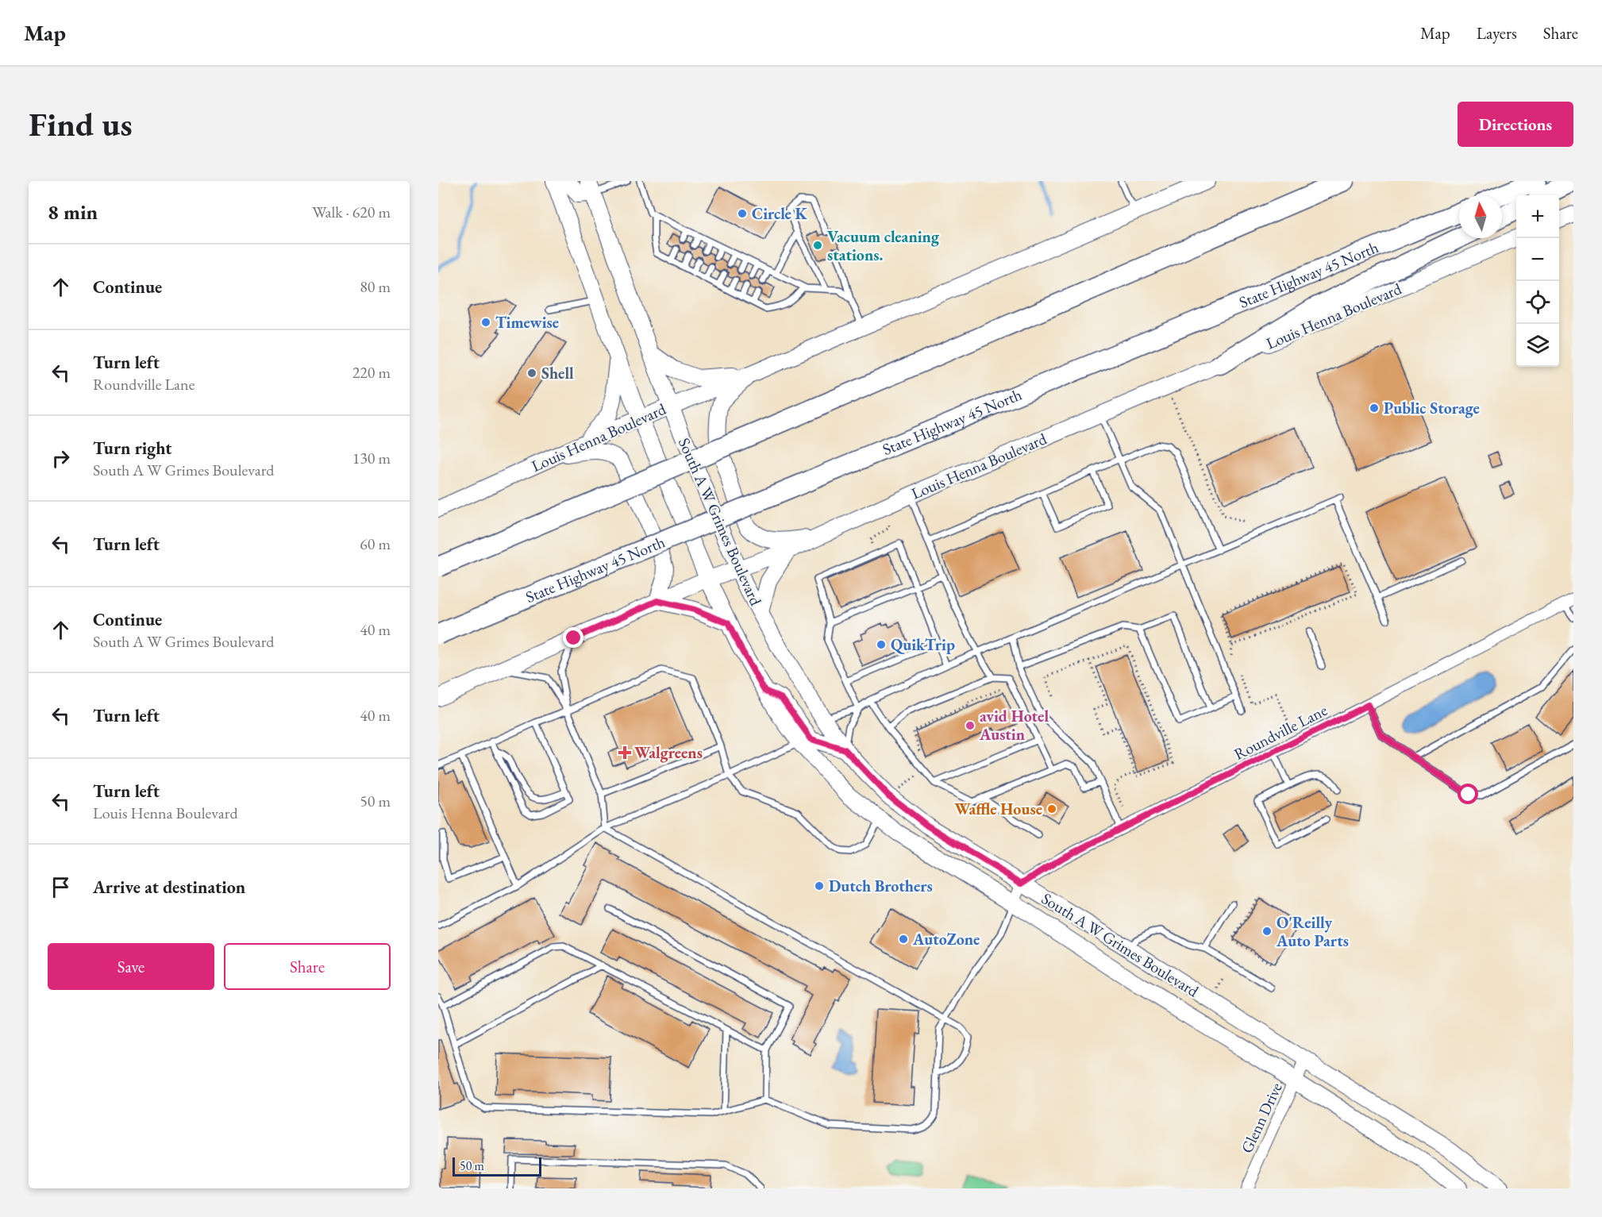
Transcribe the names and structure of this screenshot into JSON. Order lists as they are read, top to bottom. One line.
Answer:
{"streets":{"highway":["State Highway 45 North"],"main road":["Louis Henna Boulevard","South A W Grimes Boulevard"],"street":["Roundville Lane","Glenn Drive"]},"crossings":[["Louis Henna Boulevard","South A W Grimes Boulevard"],["South A W Grimes Boulevard","Roundville Lane"],["South A W Grimes Boulevard","Glenn Drive"]],"places":{"other":["Circle K","Vacuum cleaning stations.","Timewise","Shell","Public Storage","QuikTrip","avid Hotel Austin","Waffle House","Dutch Brothers","O'Reilly Auto Parts","AutoZone"],"health":["Walgreens"]},"scale_bar":"50 m","north":"top","page":{"header":"Map","nav":["Map","Layers","Share"],"buttons":["Directions",["Save","Share"]],"title":"Find us","heading":["8 min","Walk · 620 m"],"map_buttons":["+","−"],"list":[["Continue","80 m"],["Turn left","Roundville Lane","220 m"],["Turn right","South A W Grimes Boulevard","130 m"],["Turn left","60 m"],["Continue","South A W Grimes Boulevard","40 m"],["Turn left","40 m"],["Turn left","Louis Henna Boulevard","50 m"],"Arrive at destination"],"scale":"50 m"}}
